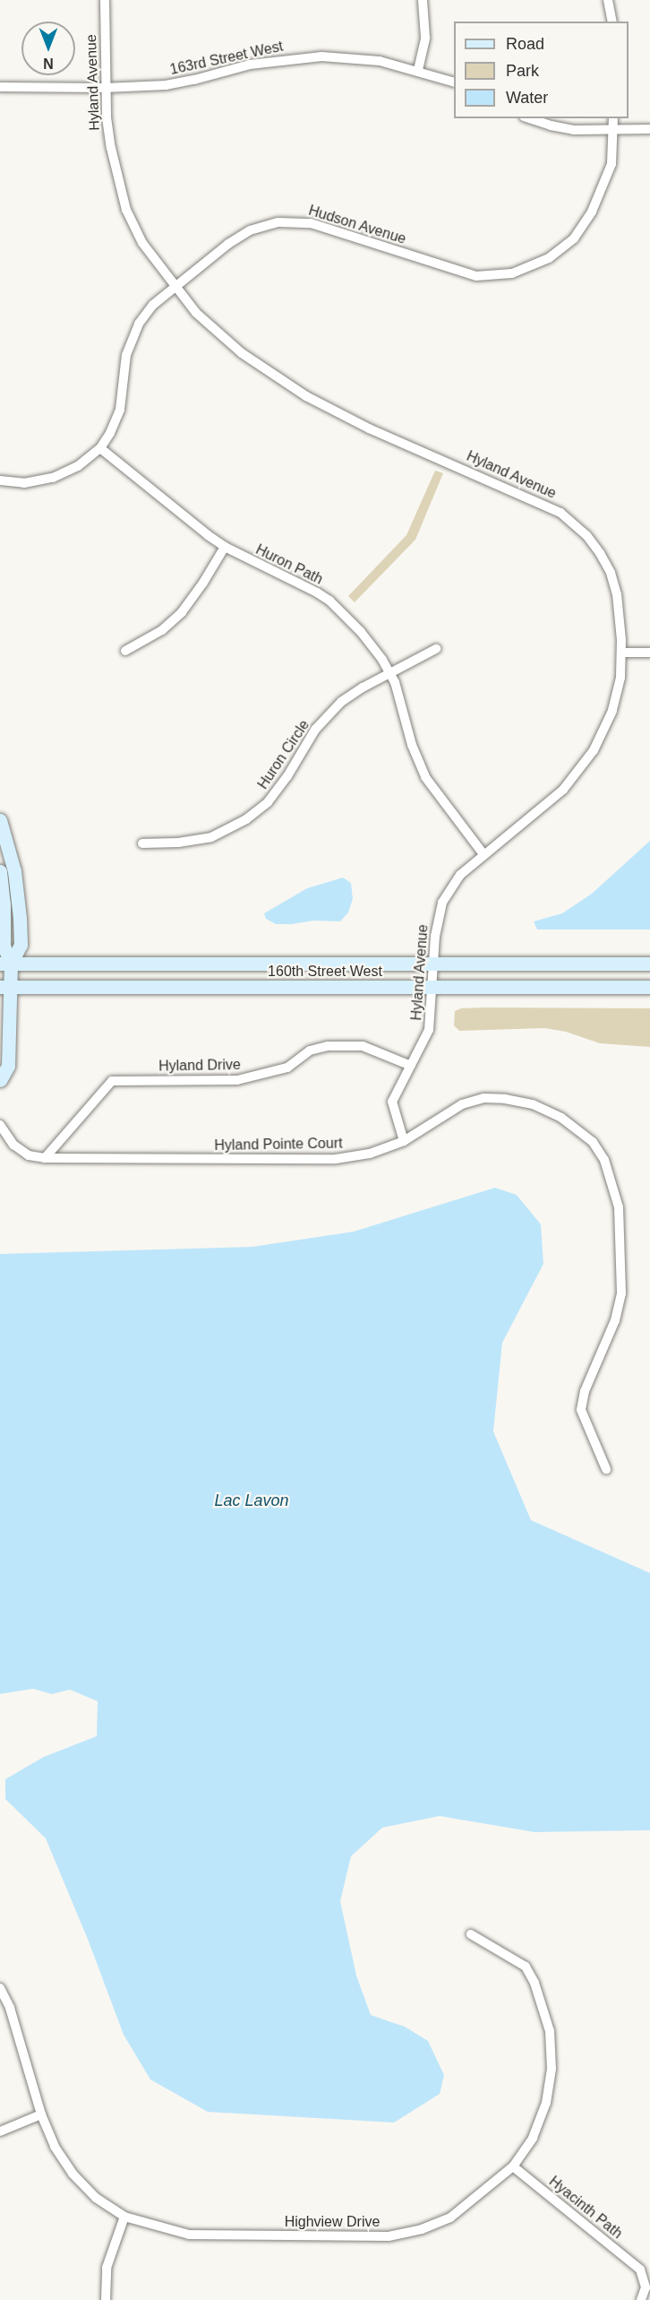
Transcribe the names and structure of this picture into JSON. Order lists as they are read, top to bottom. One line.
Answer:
{"streets":{"main road":["160th Street West"],"street":["163rd Street West","Hyland Avenue","Hudson Avenue","Huron Path","Huron Circle","Hyland Drive","Hyland Pointe Court","Hyacinth Path","Highview Drive"]},"crossings":[["163rd Street West","Hyland Avenue"],["Hyland Avenue","Hudson Avenue"],["Hyland Avenue","Huron Path"],["Hyland Avenue","160th Street West"],["Hyland Avenue","Hyland Drive"],["Hyland Avenue","Hyland Pointe Court"],["Hudson Avenue","Huron Path"],["Huron Path","Huron Circle"],["Hyland Drive","Hyland Pointe Court"],["Hyacinth Path","Highview Drive"]],"water":["Lac Lavon"],"legend":["Road","Park","Water"],"north":"bottom"}
